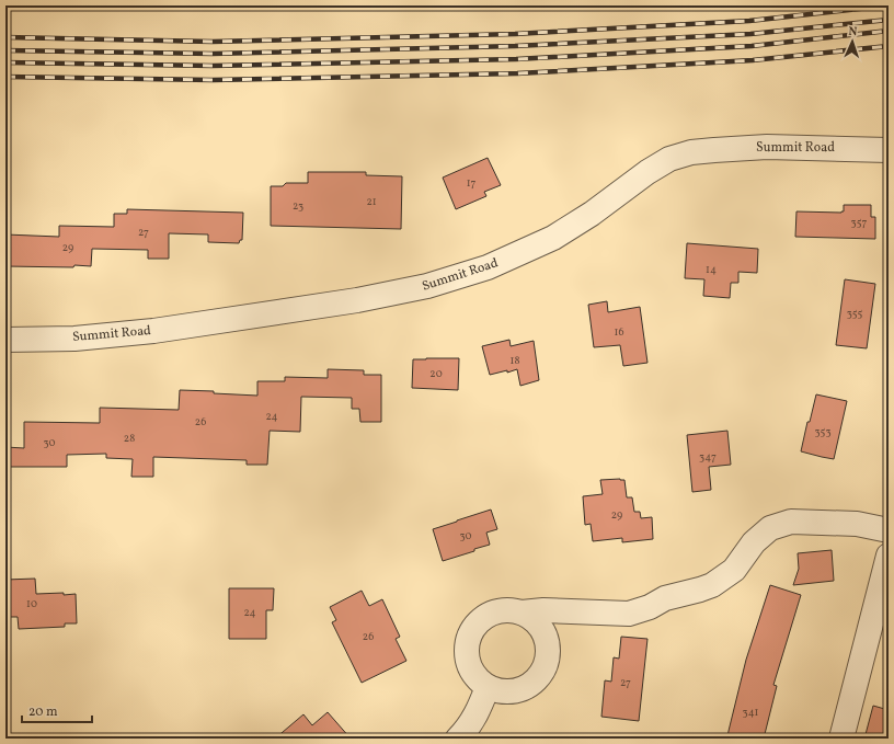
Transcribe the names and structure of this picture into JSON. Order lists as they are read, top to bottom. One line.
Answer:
{"streets":{"street":["Summit Road"]},"house_numbers":["17","21","23","357","27","29","14","355","16","18","20","24","26","353","28","30","347","29","30","10","24","26","27","341"],"scale_bar":"20 m","north":"top"}
